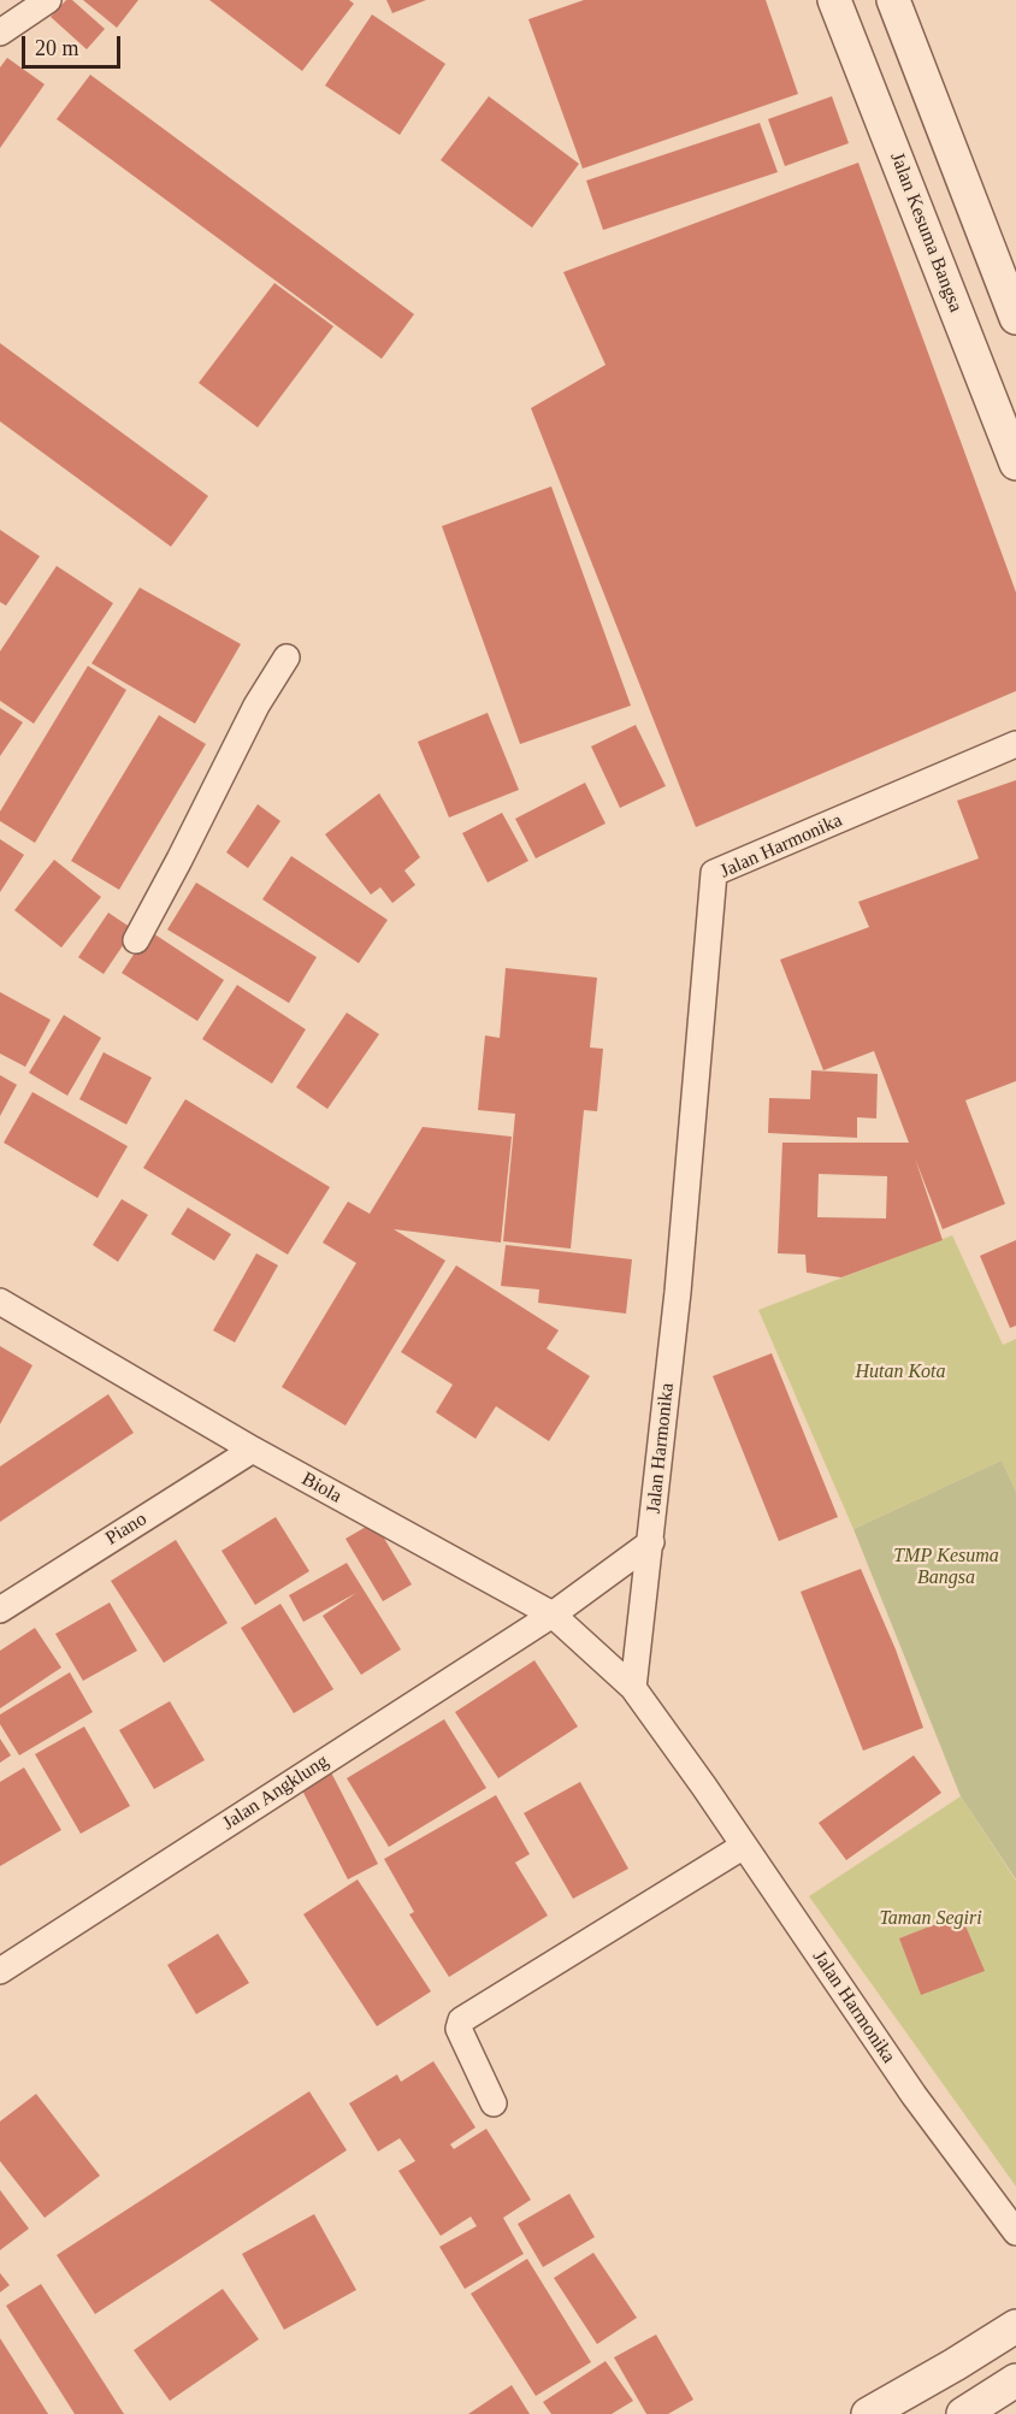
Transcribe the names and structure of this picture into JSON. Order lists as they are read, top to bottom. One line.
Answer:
{"streets":{"street":["Jalan Kesuma Bangsa","Jalan Harmonika","Biola","Piano","Jalan Angklung"]},"crossings":[["Jalan Harmonika","Biola"],["Jalan Harmonika","Jalan Angklung"],["Biola","Piano"],["Biola","Jalan Angklung"]],"parks":["Hutan Kota","TMP Kesuma Bangsa","Taman Segiri"],"scale_bar":"20 m"}
